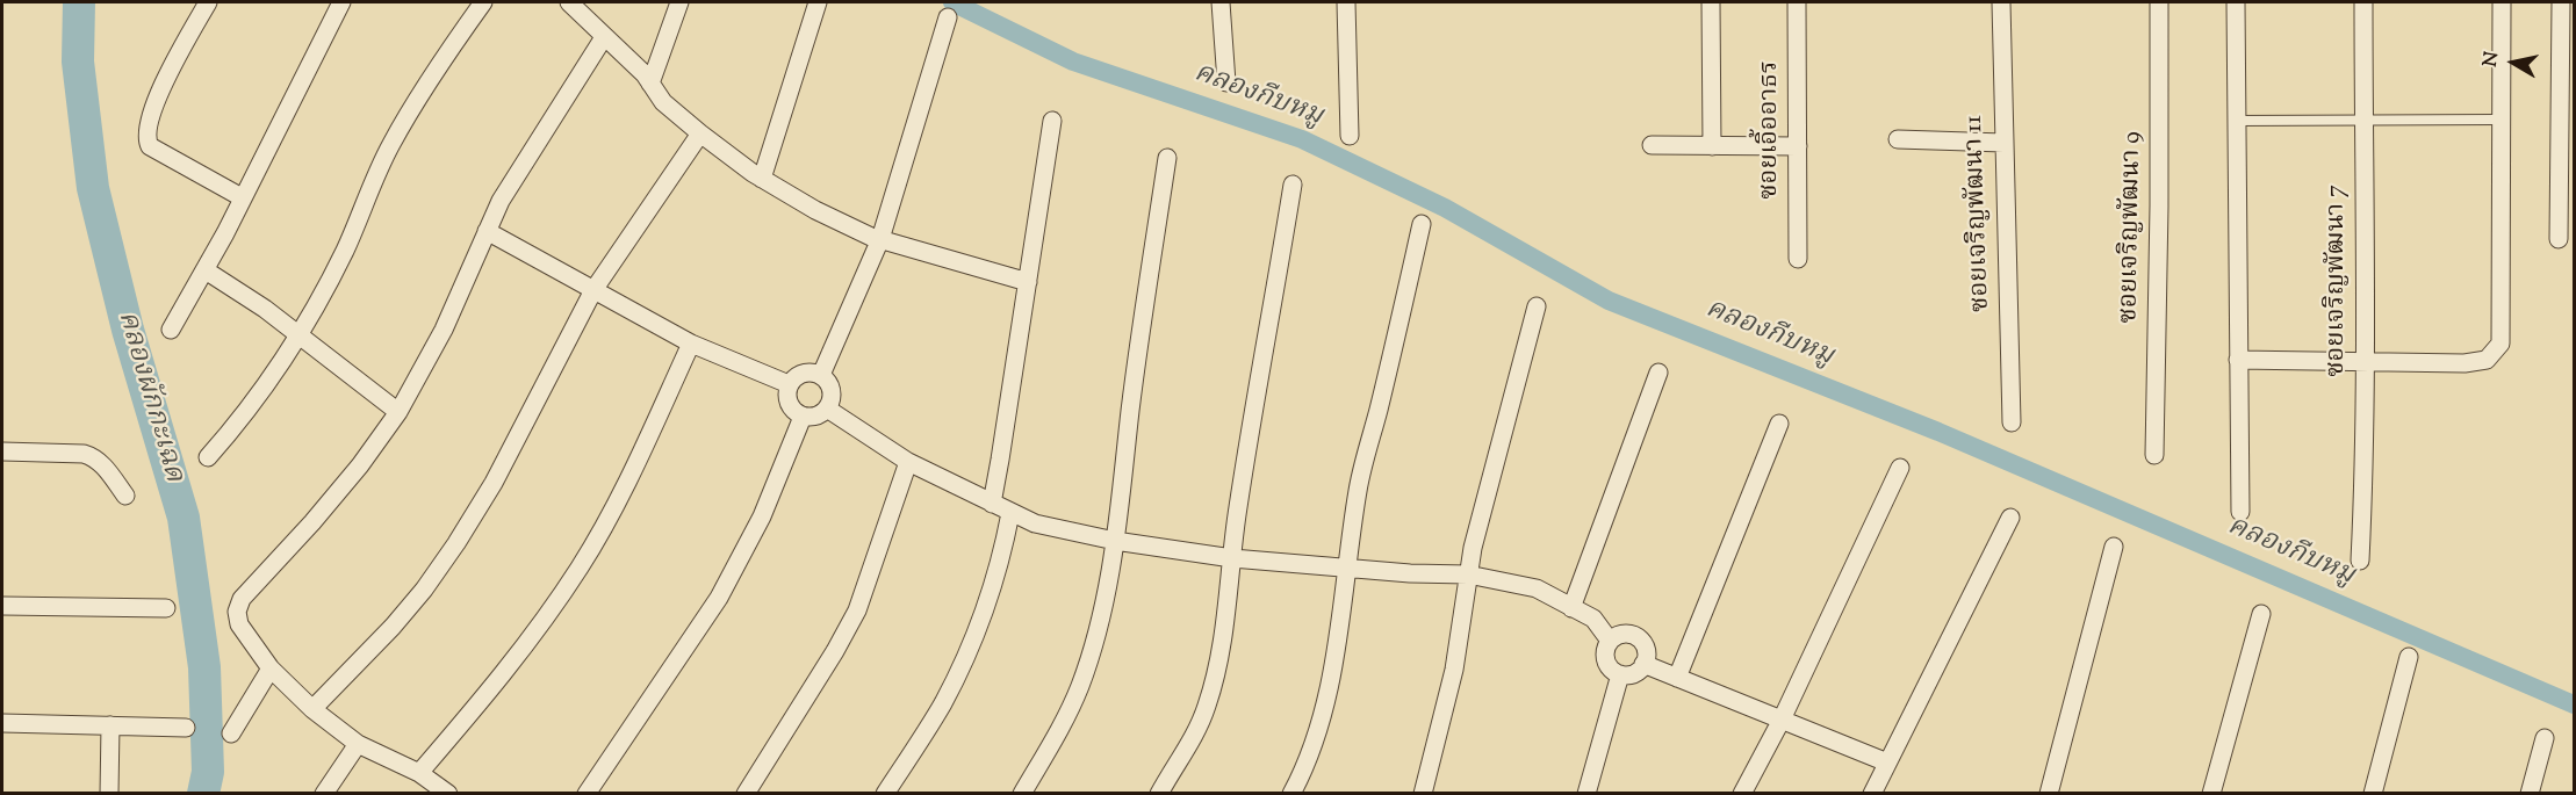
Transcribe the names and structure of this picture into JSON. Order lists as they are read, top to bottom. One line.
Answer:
{"streets":{"street":["ซอยเอิ้ออาธร","ซอยเจริญพัฒนา 11","ซอยเจริญพัฒนา 9","ซอยเจริญพัฒนา 7"]},"water":["คลองกีบหมู","คลองผักกะเฉด"],"north":"left"}
